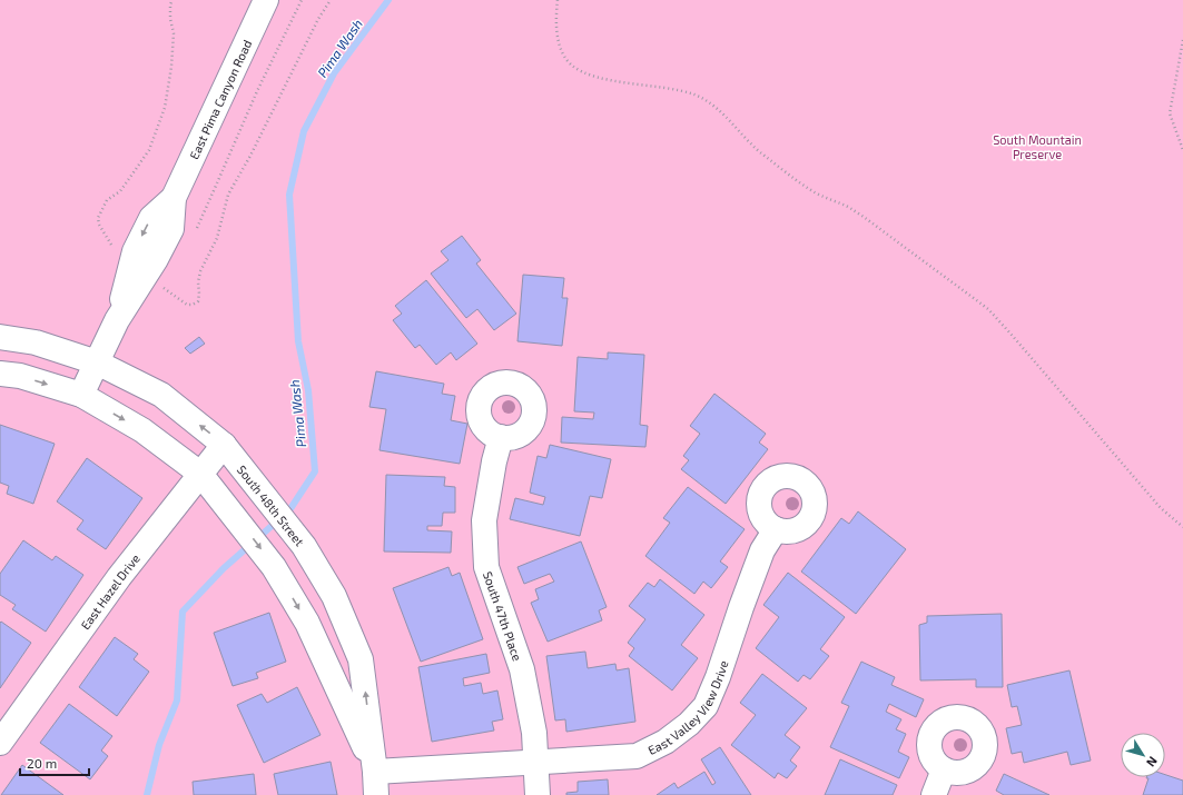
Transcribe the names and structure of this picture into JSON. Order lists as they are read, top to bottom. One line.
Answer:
{"streets":{"street":["East Pima Canyon Road","South 48th Street","East Hazel Drive","South 47th Place","East Valley View Drive"]},"crossings":[["East Pima Canyon Road","South 48th Street"],["South 48th Street","East Hazel Drive"],["South 48th Street","East Valley View Drive"],["South 47th Place","East Valley View Drive"]],"water":["Pima Wash"],"parks":["South Mountain Preserve"],"scale_bar":"20 m","north":"bottom right"}
